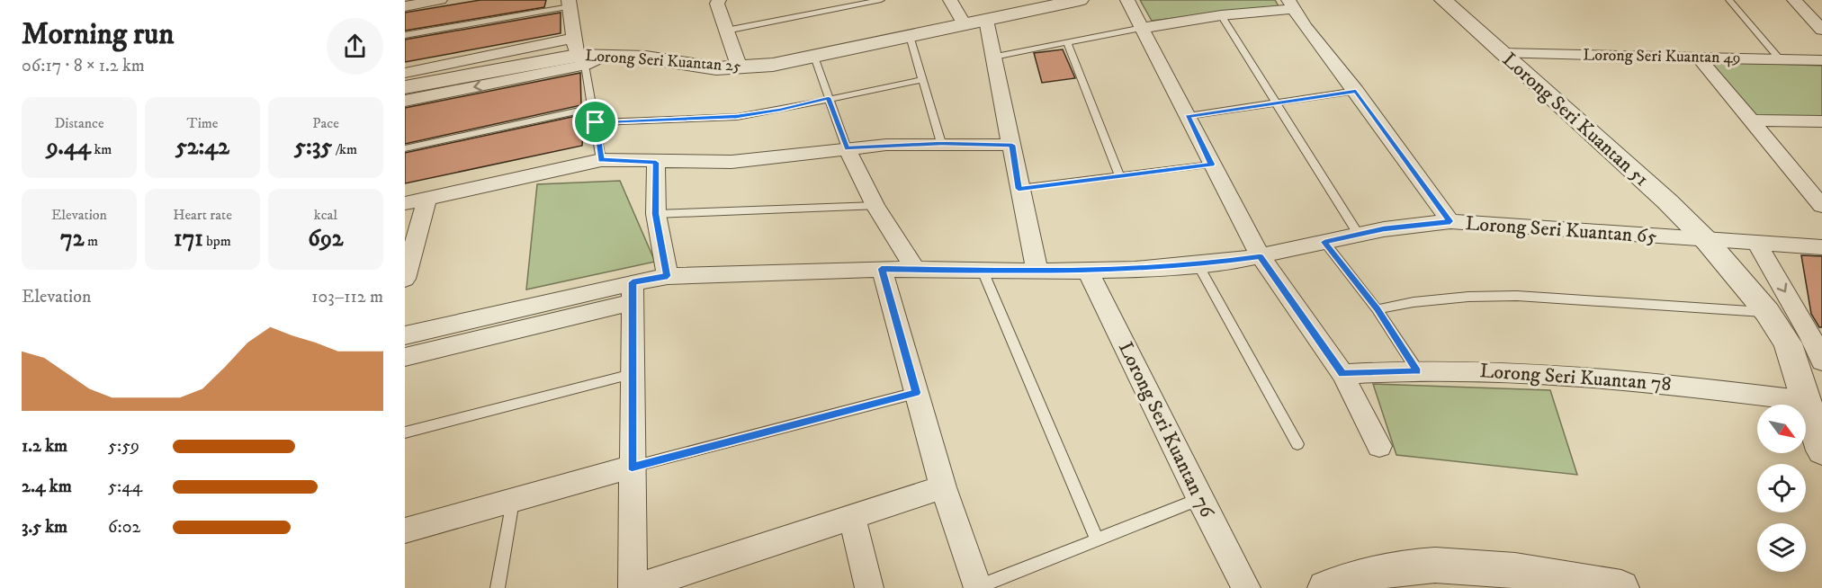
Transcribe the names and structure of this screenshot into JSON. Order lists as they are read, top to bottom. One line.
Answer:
{"streets":{"street":["Lorong Seri Kuantan 49","Lorong Seri Kuantan 25","Lorong Seri Kuantan 51","Lorong Seri Kuantan 65","Lorong Seri Kuantan 78","Lorong Seri Kuantan 76"]},"crossings":[["Lorong Seri Kuantan 49","Lorong Seri Kuantan 51"],["Lorong Seri Kuantan 51","Lorong Seri Kuantan 65"],["Lorong Seri Kuantan 51","Lorong Seri Kuantan 78"],["Lorong Seri Kuantan 65","Lorong Seri Kuantan 76"]],"north":"bottom right","page":{"heading":["Morning run","06:17 · 8 × 1.2 km"],"stats":[["Distance","9.44 km"],["Time","52:42"],["Pace","5:35 /km"],["Elevation","72 m"],["Heart rate","171 bpm"],["kcal","692"]],"chart":["Elevation","103–112 m"],"list":[{"name":"1.2 km","note":"5:59"},{"name":"2.4 km","note":"5:44"},{"name":"3.5 km","note":"6:02"}]}}
